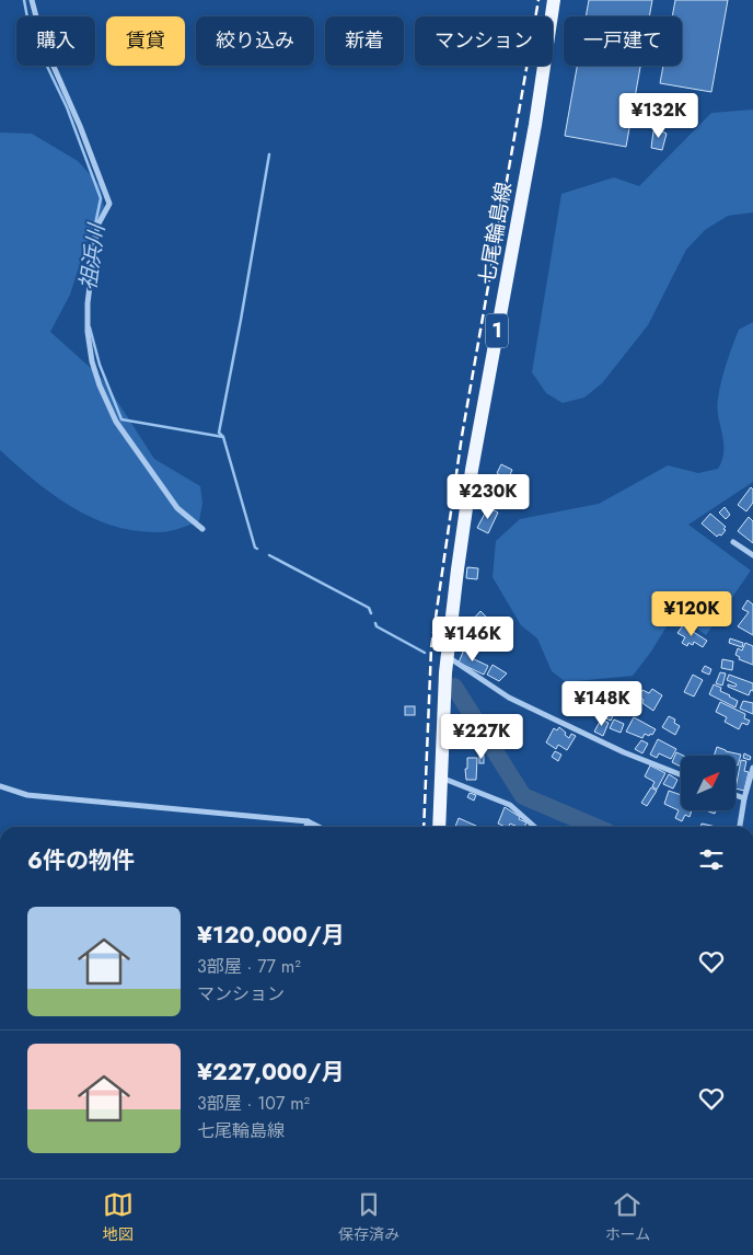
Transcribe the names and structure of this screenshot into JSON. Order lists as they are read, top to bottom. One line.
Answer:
{"streets":{"main road":["七尾輪島線","1"]},"water":["祖浜川"],"north":"top right","page":{"chip":["購入","賃貸","絞り込み","新着","マンション","一戸建て"],"price":["¥132K","¥230K","¥120K","¥146K","¥148K","¥227K"],"heading":"6件の物件","list":[{"name":"¥120,000/月","note":"3部屋 · 77 m² · マンション"},{"name":"¥227,000/月","note":"3部屋 · 107 m² · 七尾輪島線"}],"tabs":["地図","保存済み","ホーム"]}}
